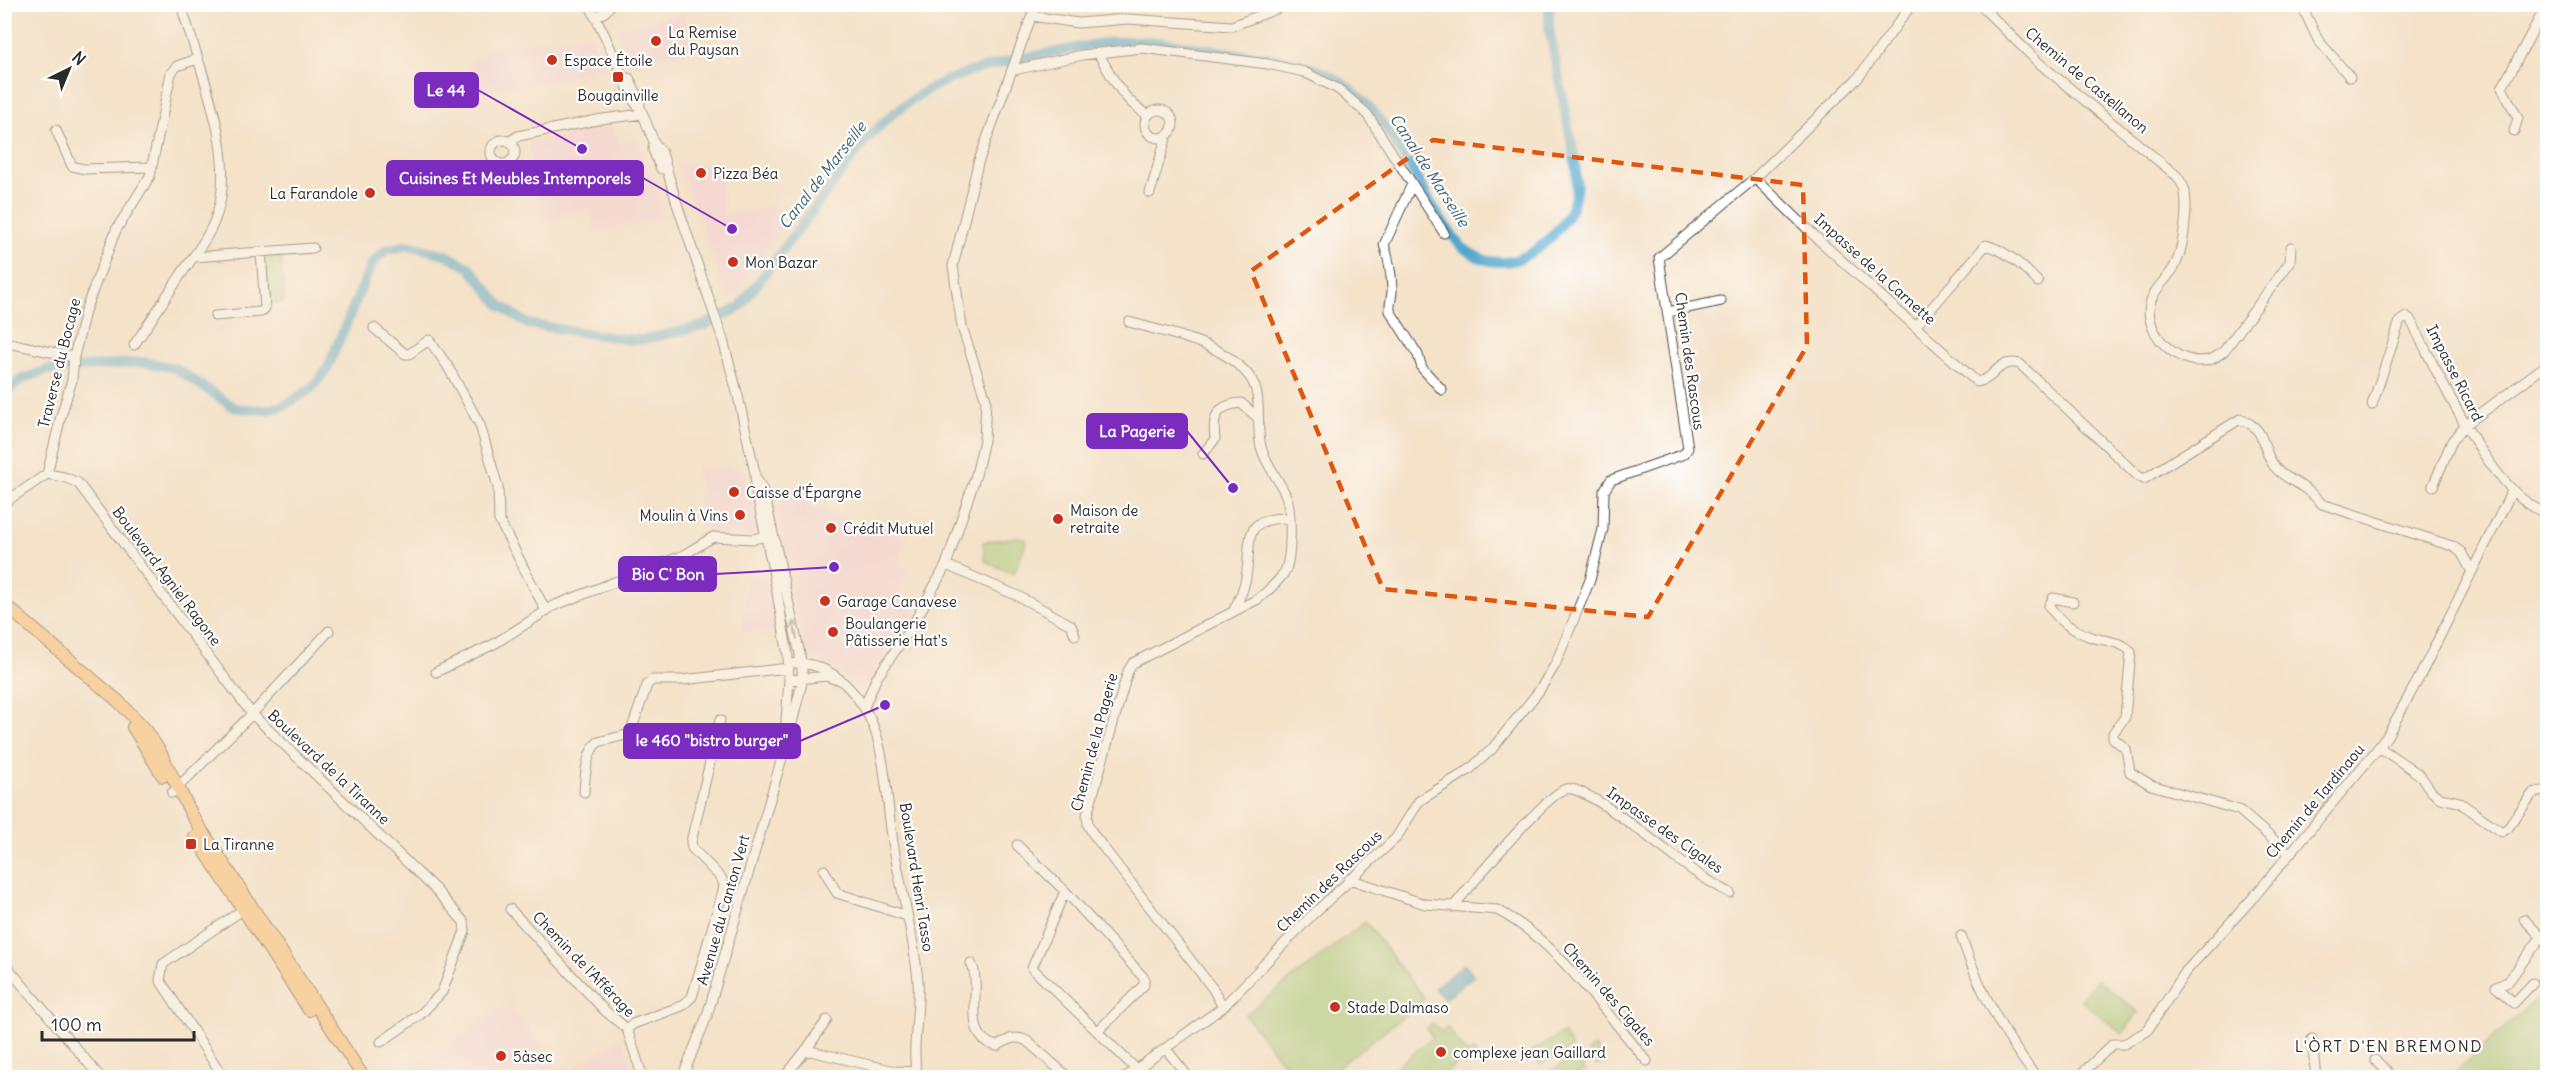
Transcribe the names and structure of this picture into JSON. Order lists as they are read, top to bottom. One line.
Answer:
{"streets":{"street":["Chemin de Castellanon","Impasse de la Carnette","Chemin des Rascous","Traverse du Bocage","Impasse Ricard","Boulevard Agniel Ragone","Chemin de la Pagerie","Boulevard de la Tiranne","Chemin de Tardinaou","Impasse des Cigales","Boulevard Henri Tasso","Avenue du Canton Vert","Chemin de l'Afférage","Chemin des Cigales"]},"crossings":[["Impasse de la Carnette","Chemin des Rascous"],["Impasse de la Carnette","Chemin de Tardinaou"],["Chemin des Rascous","Chemin de la Pagerie"],["Chemin des Rascous","Chemin des Cigales"],["Traverse du Bocage","Boulevard Agniel Ragone"],["Impasse Ricard","Chemin de Tardinaou"],["Boulevard Agniel Ragone","Boulevard de la Tiranne"],["Impasse des Cigales","Chemin des Cigales"],["Boulevard Henri Tasso","Avenue du Canton Vert"]],"districts":["L'ÒRT D'EN BREMOND"],"water":["Canal de Marseille"],"places":{"other":["La Remise du Paysan","Espace Étoile","Le 44","Pizza Béa","La Farandole","Cuisines Et Meubles Intemporels","Mon Bazar","La Pagerie","Caisse d'Épargne","Moulin à Vins","Maison de retraite","Crédit Mutuel","Bio C' Bon","Garage Canavese","Boulangerie Pâtisserie Hat's","le 460 \"bistro burger\"","Stade Dalmaso","complexe jean Gaillard","5àsec"],"transit":["Bougainville","La Tiranne"]},"scale_bar":"100 m","north":"top right"}
